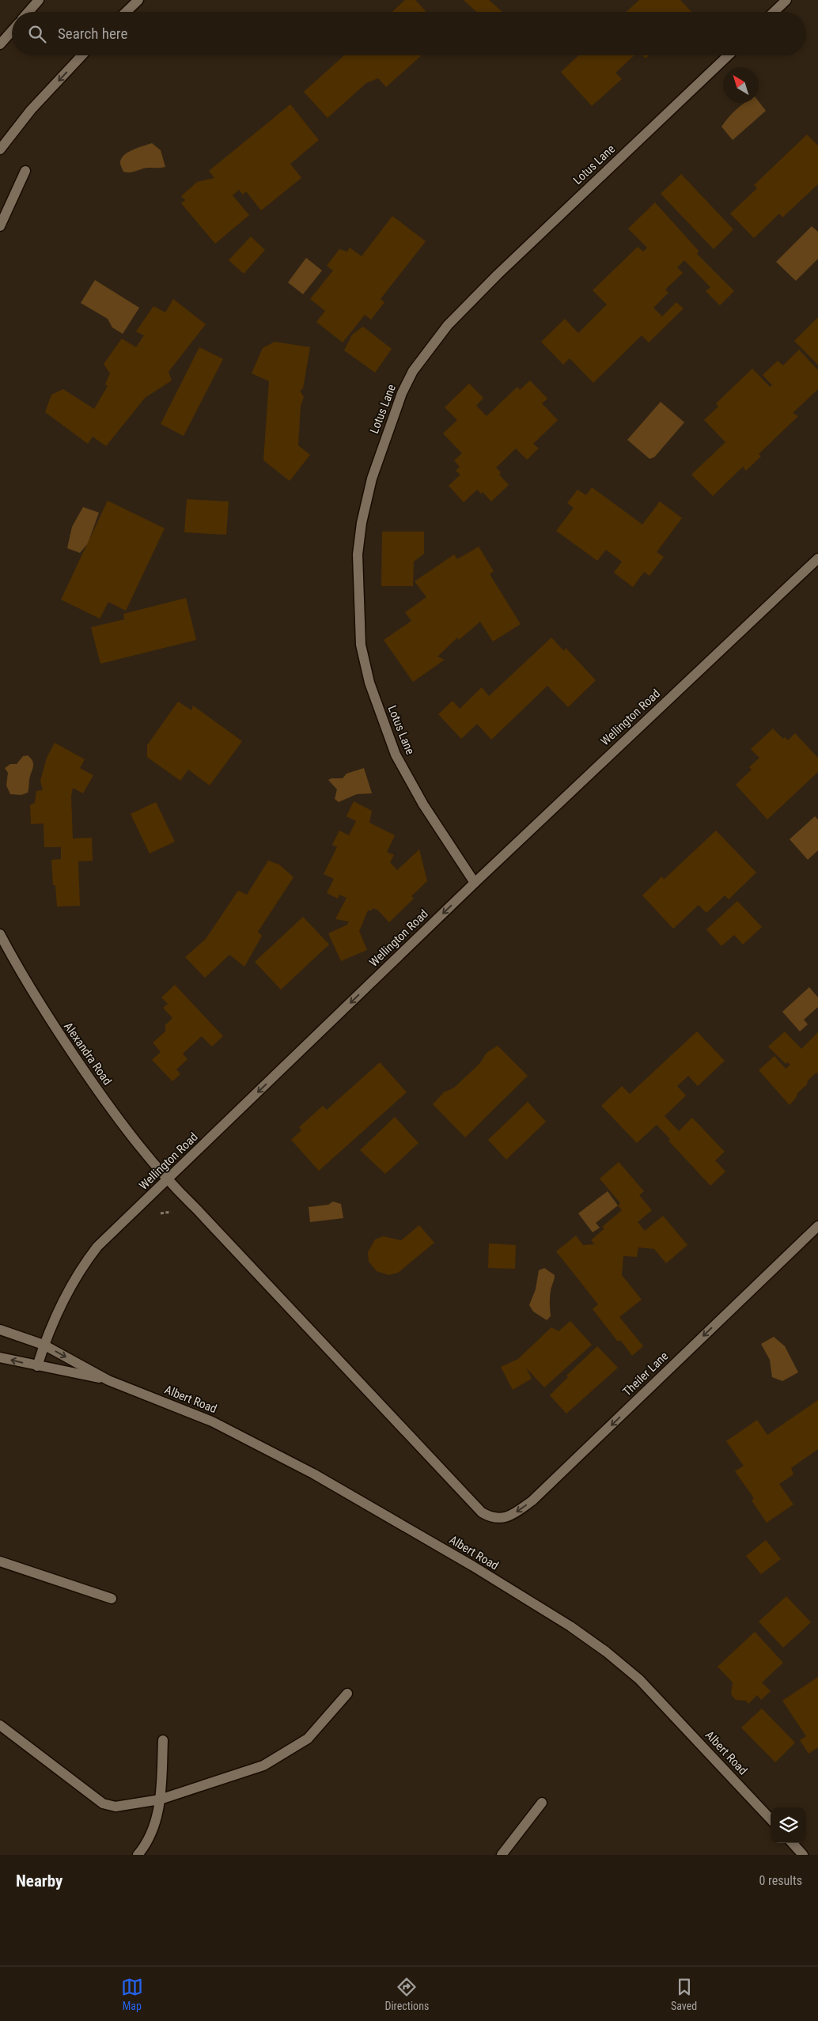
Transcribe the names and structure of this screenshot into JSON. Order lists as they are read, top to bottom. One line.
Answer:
{"streets":{"street":["Lotus Lane","Wellington Road","Alexandra Road","Theiler Lane","Albert Road"]},"crossings":[["Lotus Lane","Wellington Road"],["Wellington Road","Alexandra Road"],["Wellington Road","Theiler Lane"],["Wellington Road","Albert Road"],["Alexandra Road","Theiler Lane"]],"one_way":["Wellington Road"],"north":"top left","page":{"search":"Search here","heading":["Nearby","0 results"],"nav":["Map","Directions","Saved"]}}
